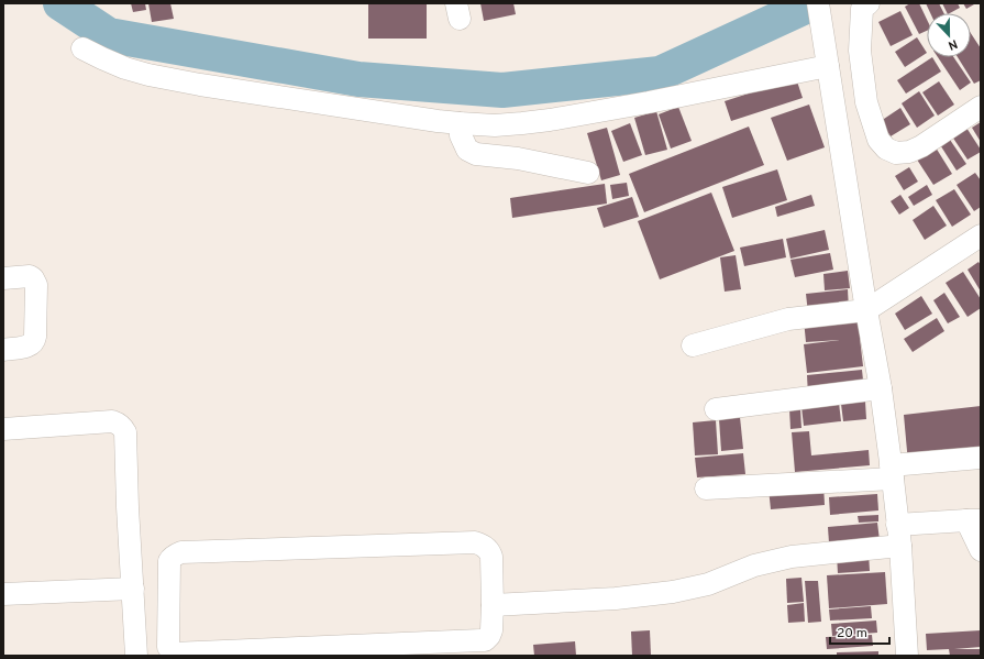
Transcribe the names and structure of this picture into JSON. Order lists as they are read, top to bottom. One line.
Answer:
{"scale_bar":"20 m","north":"bottom"}
